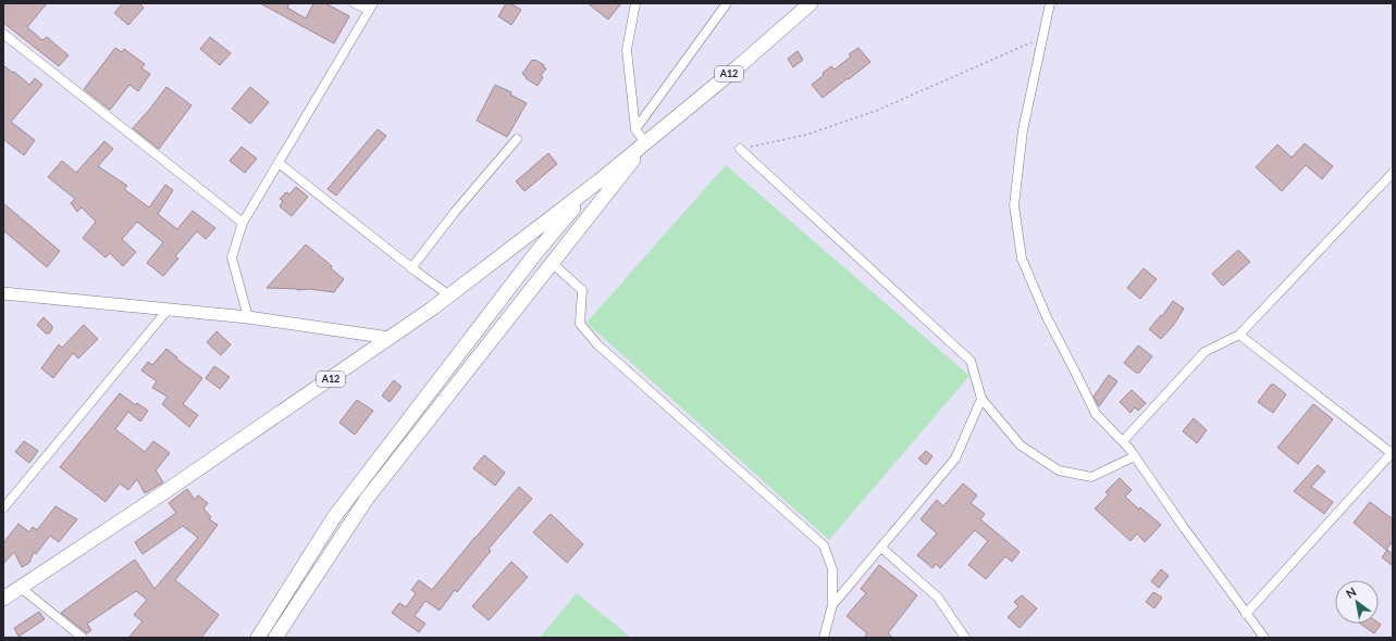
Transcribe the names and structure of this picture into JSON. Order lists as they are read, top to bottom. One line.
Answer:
{"streets":{"main road":["A12"]},"north":"top left"}
